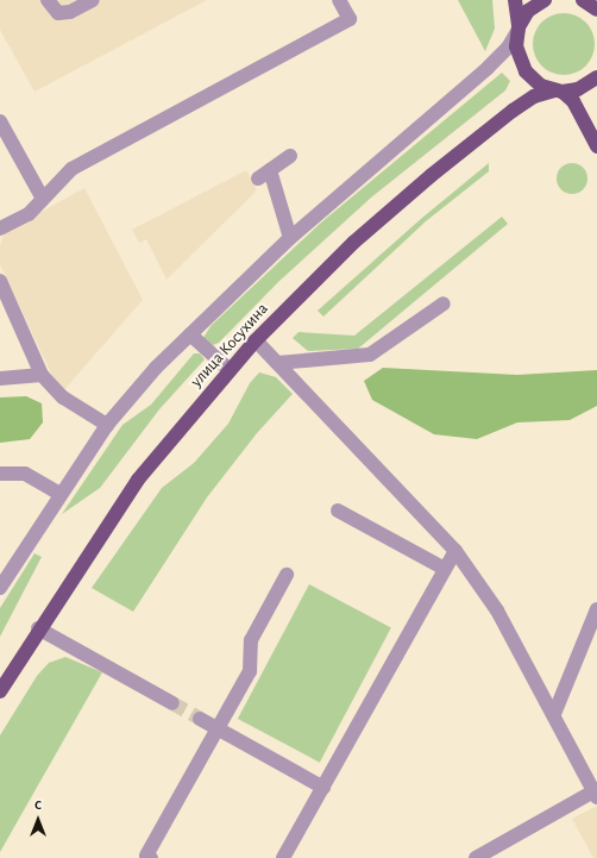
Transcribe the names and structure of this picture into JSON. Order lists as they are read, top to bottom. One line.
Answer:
{"streets":{"main road":["улица Косухина"]},"north":"top"}
